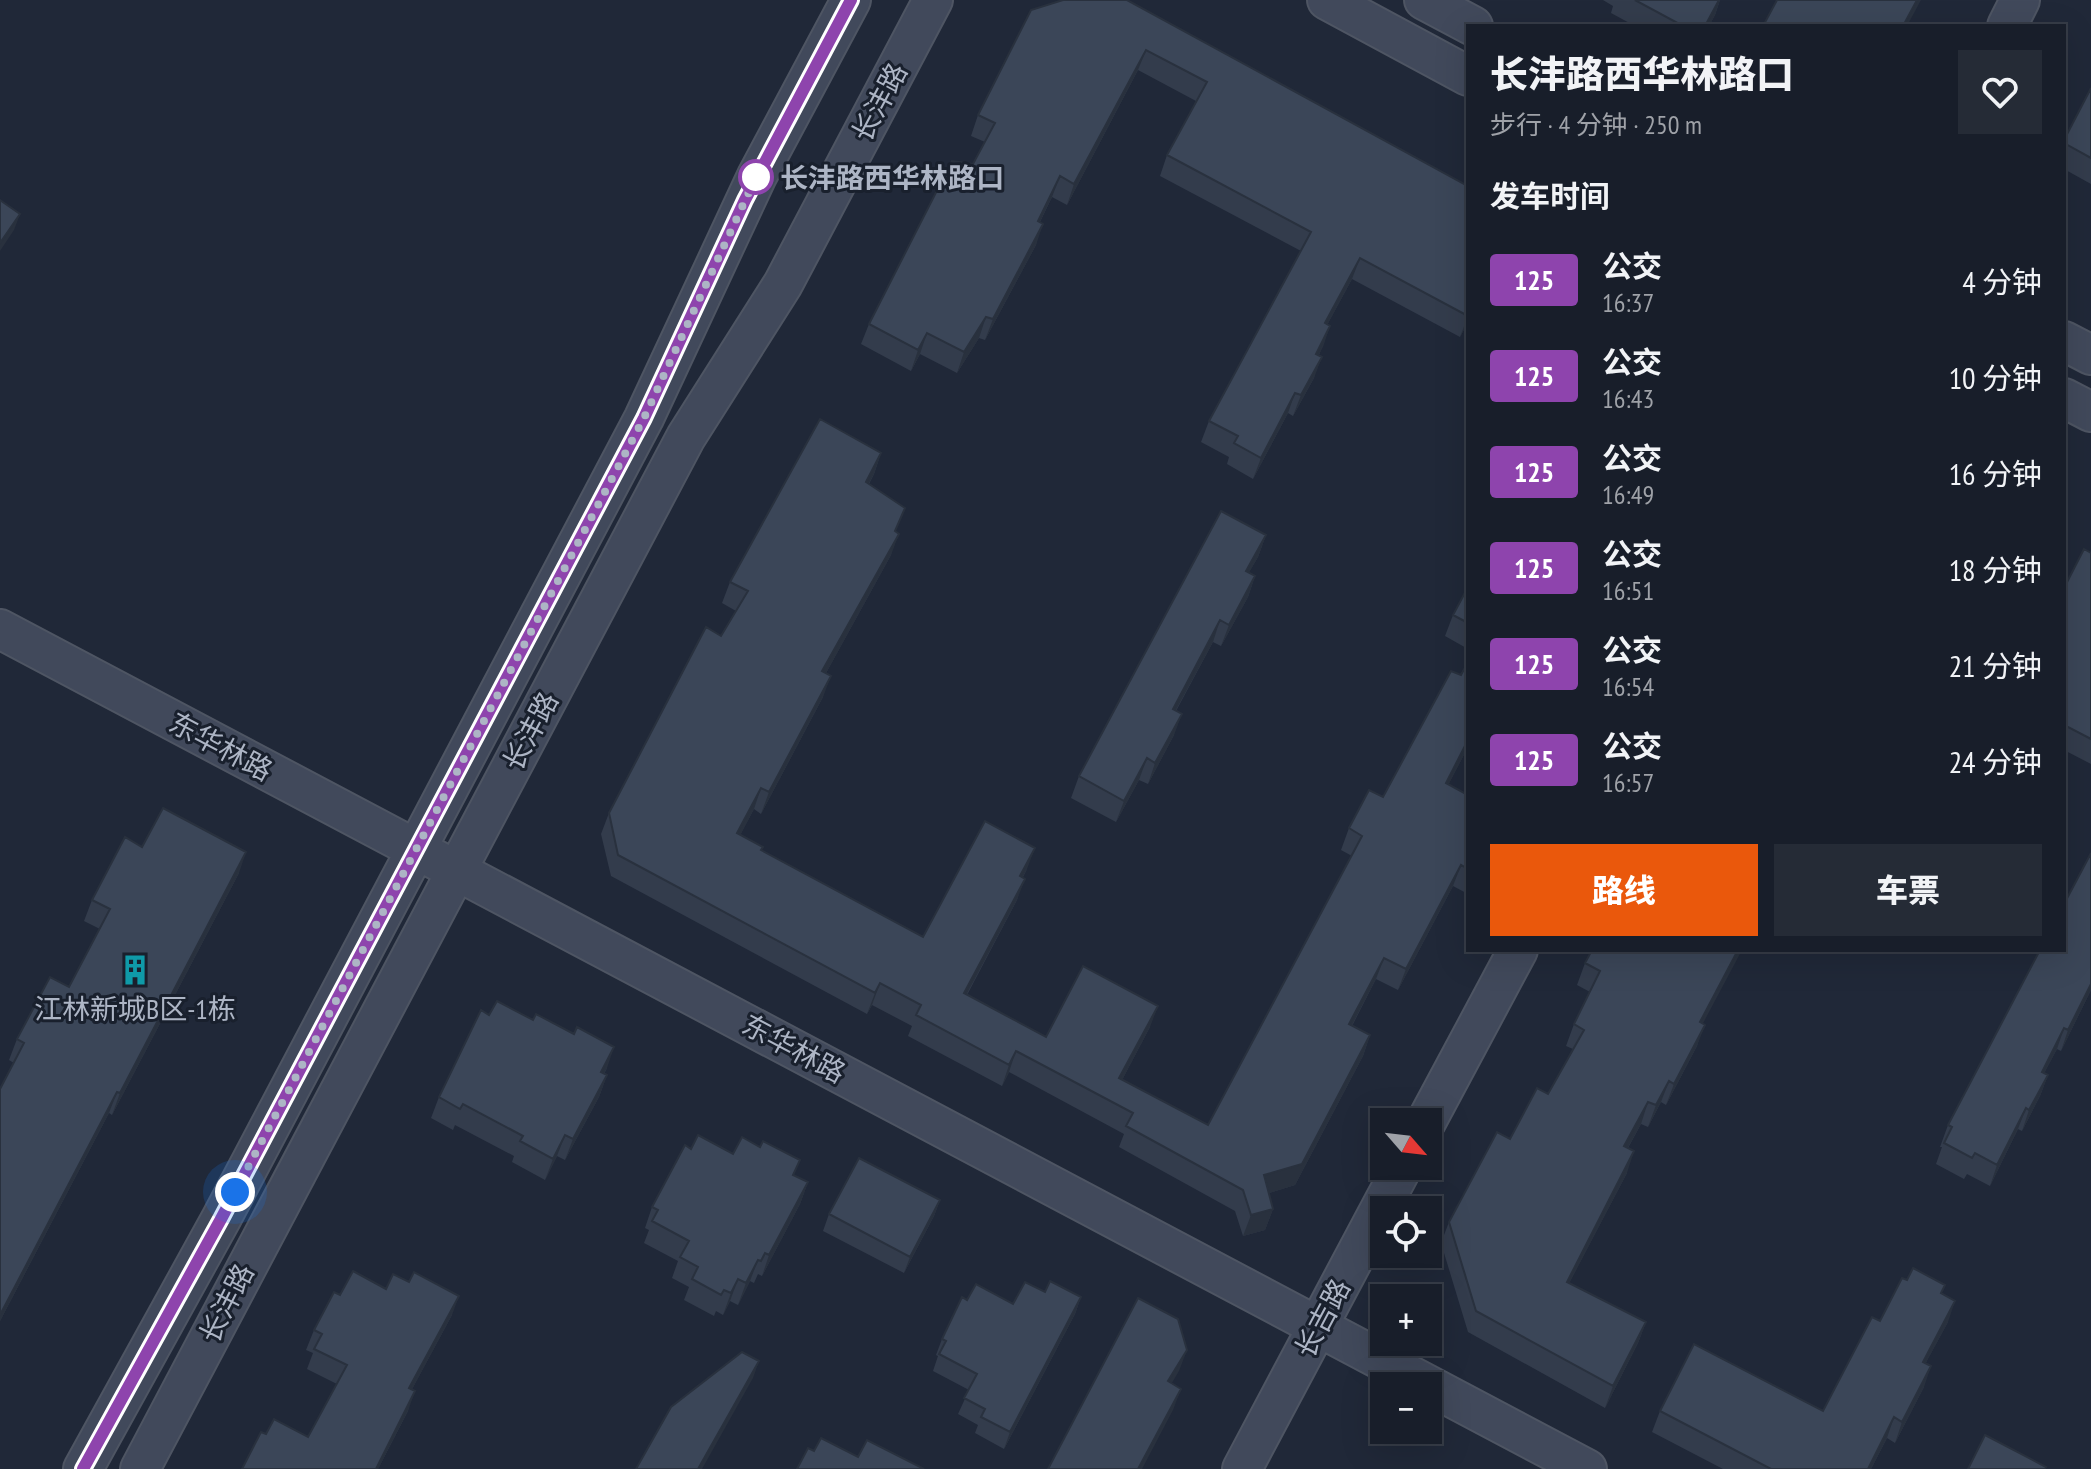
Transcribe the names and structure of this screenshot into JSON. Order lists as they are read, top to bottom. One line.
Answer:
{"streets":{"street":["长沣路","东华林路","长吉路"]},"crossings":[["长沣路","东华林路"],["东华林路","长吉路"]],"places":{"other":["长沣路西华林路口"],"building":["江林新城B区-1栋"]},"lines":["bus line 125"],"north":"bottom right","page":{"heading":[["长沣路西华林路口","步行 · 4 分钟 · 250 m"],"发车时间"],"list":[{"mark":"125","name":"公交","note":"16:37","value":"4 分钟"},{"mark":"125","name":"公交","note":"16:43","value":"10 分钟"},{"mark":"125","name":"公交","note":"16:49","value":"16 分钟"},{"mark":"125","name":"公交","note":"16:51","value":"18 分钟"},{"mark":"125","name":"公交","note":"16:54","value":"21 分钟"},{"mark":"125","name":"公交","note":"16:57","value":"24 分钟"}],"buttons":["路线","车票"],"map_buttons":["+","−"]}}
